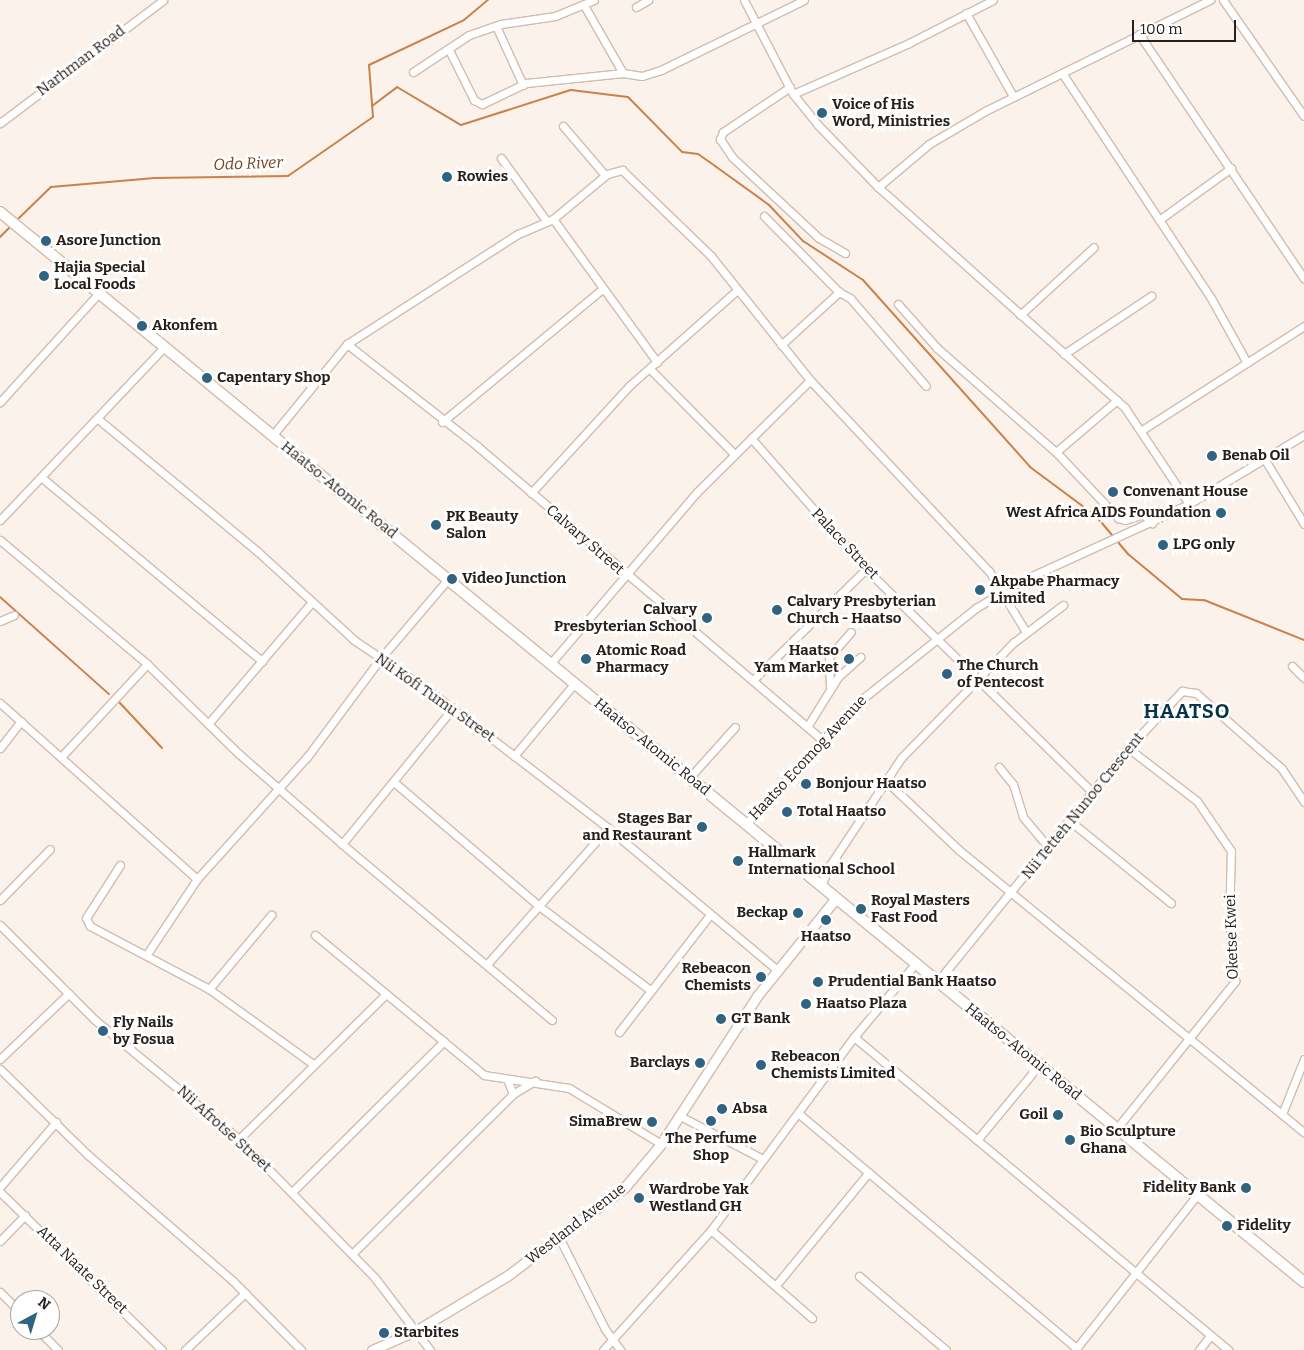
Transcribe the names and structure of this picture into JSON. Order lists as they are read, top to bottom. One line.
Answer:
{"streets":{"main road":["Haatso-Atomic Road"],"street":["Narhman Road","Calvary Street","Palace Street","Nii Kofi Tumu Street","Haatso Ecomog Avenue","Nii Tetteh Nunoo Crescent","Oketse Kwei","Nii Afrotse Street","Westland Avenue","Atta Naate Street"]},"crossings":[["Haatso-Atomic Road","Haatso Ecomog Avenue"],["Haatso-Atomic Road","Nii Tetteh Nunoo Crescent"],["Haatso-Atomic Road","Oketse Kwei"],["Haatso-Atomic Road","Westland Avenue"],["Calvary Street","Haatso Ecomog Avenue"],["Palace Street","Haatso Ecomog Avenue"],["Palace Street","Nii Tetteh Nunoo Crescent"],["Nii Kofi Tumu Street","Westland Avenue"],["Nii Tetteh Nunoo Crescent","Oketse Kwei"],["Nii Afrotse Street","Westland Avenue"]],"districts":["HAATSO"],"water":["Odo River"],"places":["Voice of His Word, Ministries","Rowies","Asore Junction","Hajia Special Local Foods","Akonfem","Capentary Shop","Benab Oil","Convenant House","West Africa AIDS Foundation","PK Beauty Salon","LPG only","Video Junction","Akpabe Pharmacy Limited","Calvary Presbyterian Church - Haatso","Calvary Presbyterian School","Atomic Road Pharmacy","Haatso Yam Market","The Church of Pentecost","Bonjour Haatso","Total Haatso","Stages Bar and Restaurant","Hallmark International School","Royal Masters Fast Food","Beckap","Haatso","Rebeacon Chemists","Prudential Bank Haatso","Haatso Plaza","GT Bank","Fly Nails by Fosua","Barclays","Rebeacon Chemists Limited","Absa","Goil","The Perfume Shop","SimaBrew","Bio Sculpture Ghana","Fidelity Bank","Wardrobe Yak Westland GH","Fidelity","Starbites"],"scale_bar":"100 m","north":"top right"}
